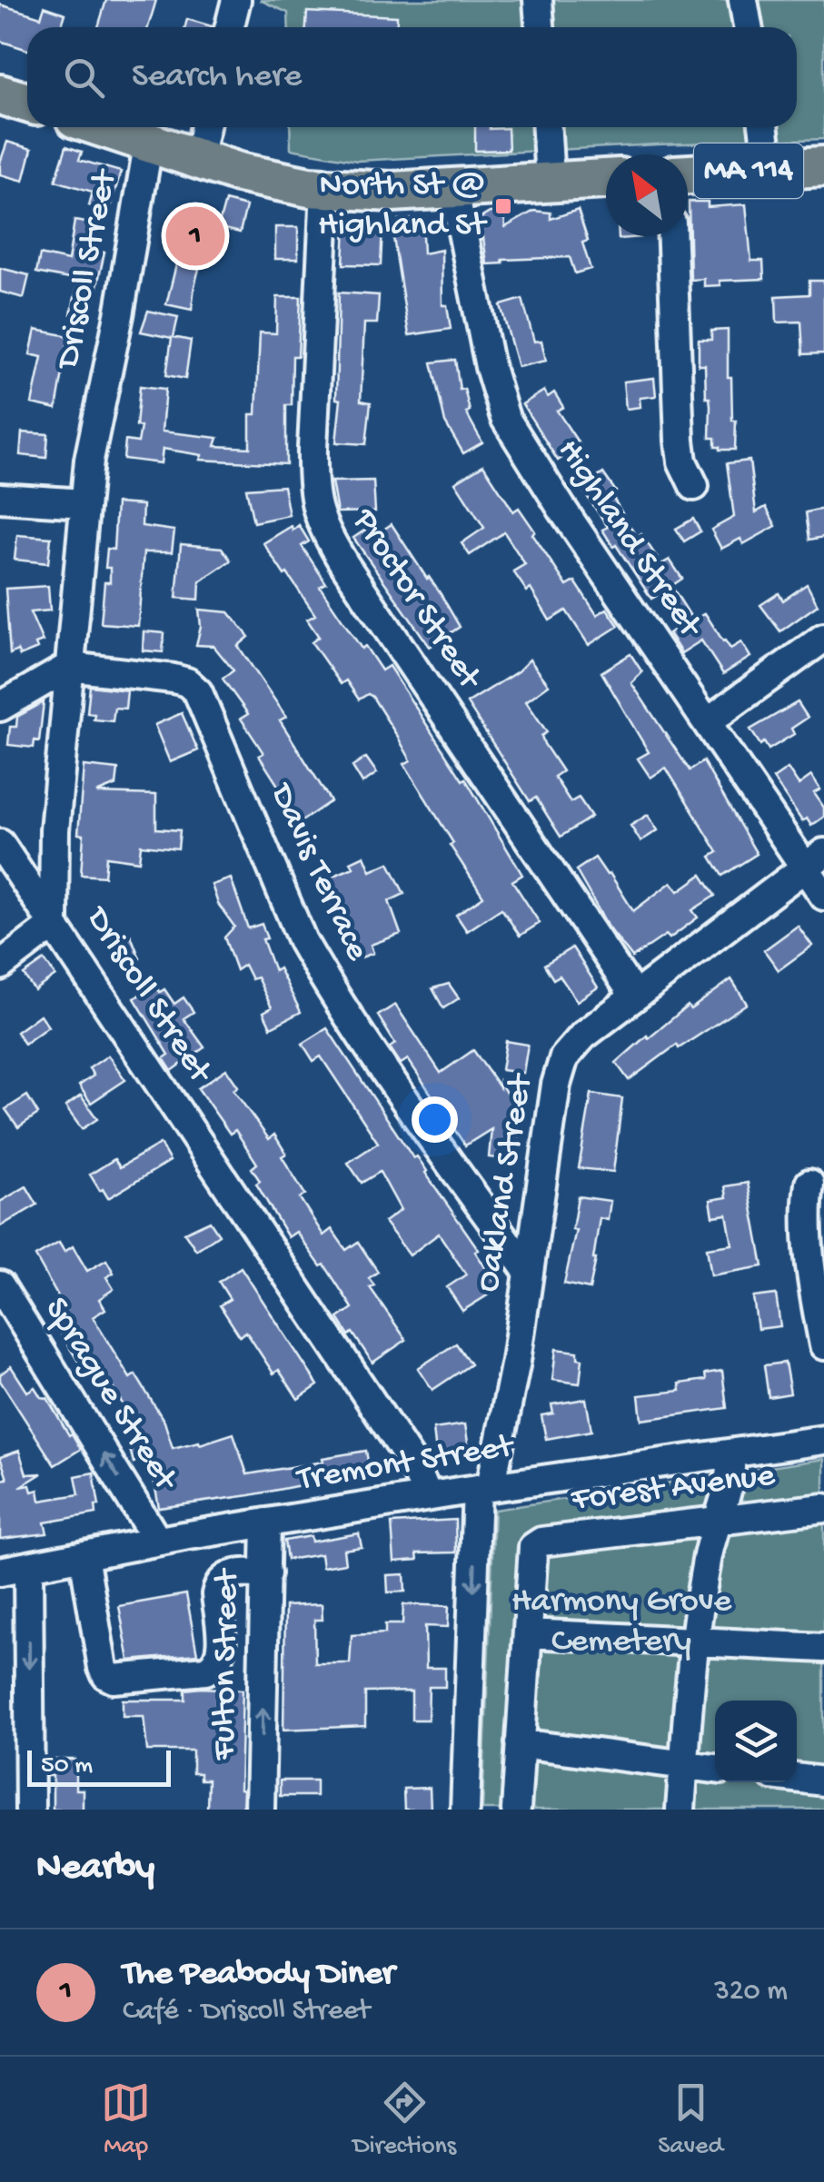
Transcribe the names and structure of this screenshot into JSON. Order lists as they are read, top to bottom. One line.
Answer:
{"streets":{"highway":["MA 114"],"street":["Driscoll Street","Highland Street","Proctor Street","Davis Terrace","Oakland Street","Sprague Street","Tremont Street","Forest Avenue","Fulton Street"]},"crossings":[["Driscoll Street","Davis Terrace"],["Driscoll Street","Tremont Street"],["Highland Street","Oakland Street"],["Proctor Street","Oakland Street"],["Davis Terrace","Oakland Street"],["Oakland Street","Tremont Street"],["Sprague Street","Tremont Street"],["Tremont Street","Fulton Street"]],"one_way":["Sprague Street"],"parks":["Harmony Grove Cemetery"],"places":{"transit":["North St @ Highland St"]},"scale_bar":"50 m","north":"top left","page":{"search":"Search here","pins":"1","scale":"50 m","heading":"Nearby","list":[{"mark":"1","name":"The Peabody Diner","note":"Café · Driscoll Street","value":"320 m"}],"nav":["Map","Directions","Saved"]}}
